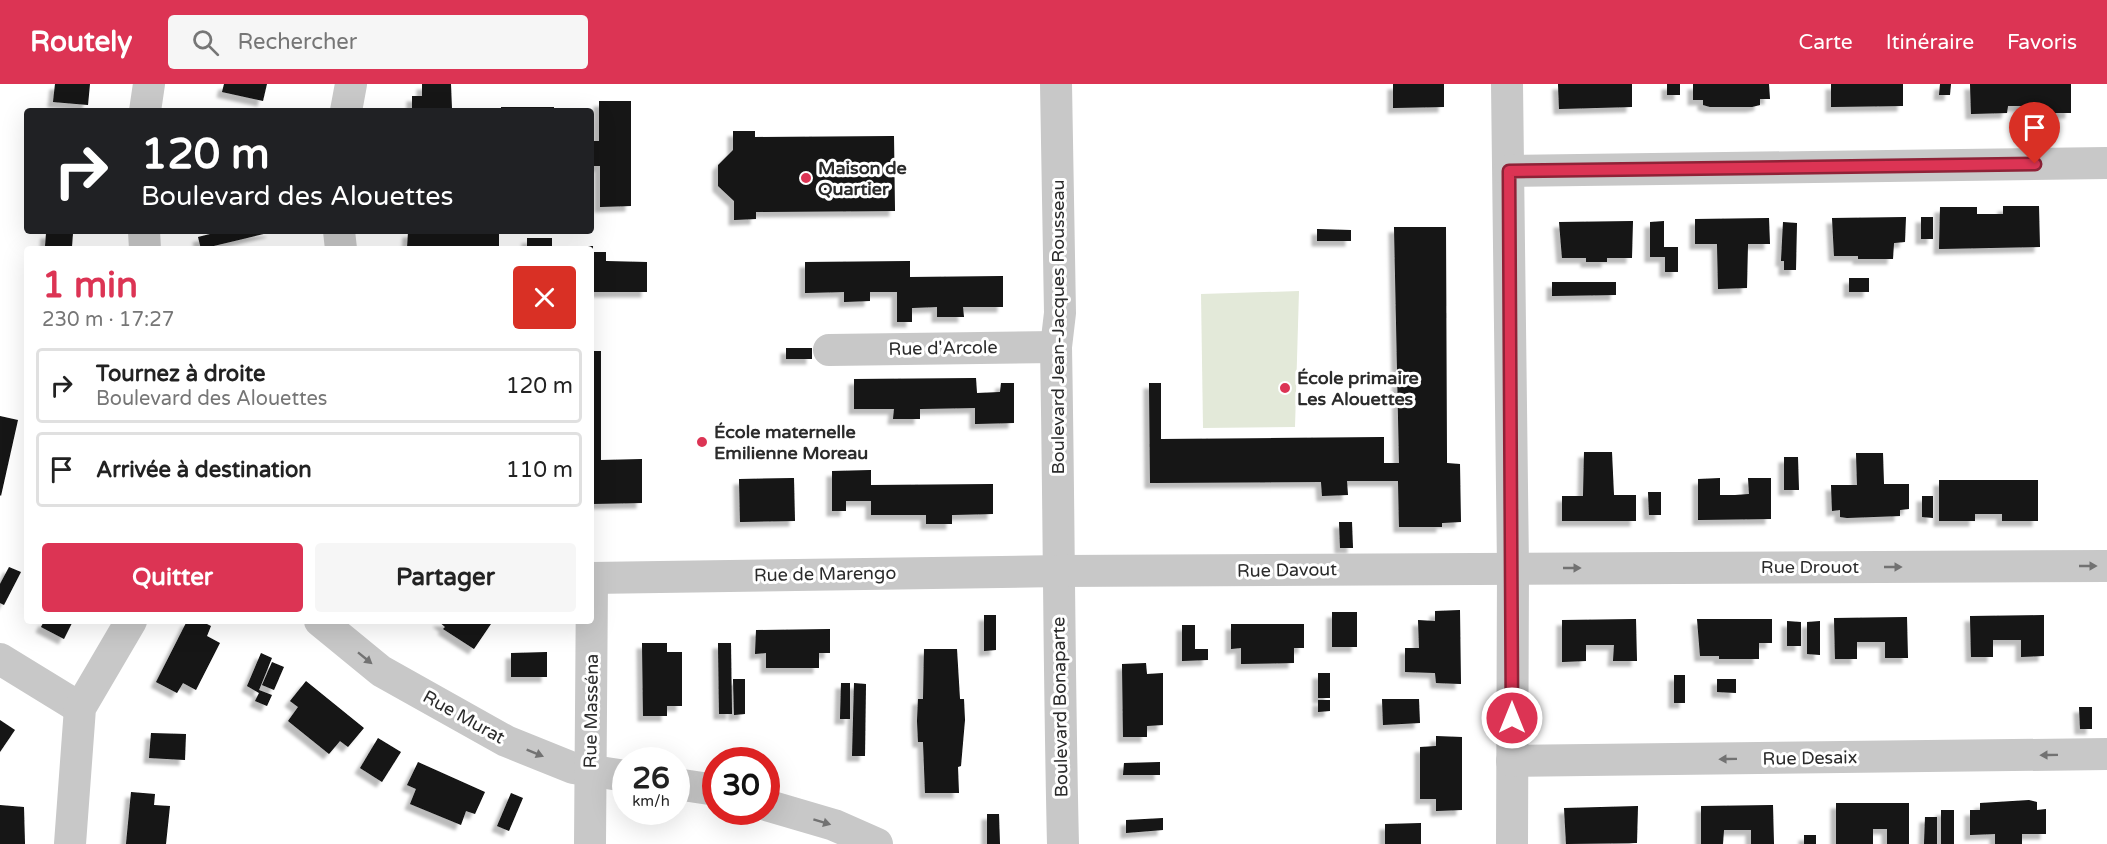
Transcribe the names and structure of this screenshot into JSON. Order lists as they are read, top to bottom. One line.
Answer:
{"streets":{"street":["Boulevard Jean-Jacques Rousseau","Rue d'Arcole","Rue Drouot","Rue Davout","Rue de Marengo","Boulevard Bonaparte","Rue Masséna","Rue Murat","Rue Desaix"]},"crossings":[["Boulevard Jean-Jacques Rousseau","Rue d'Arcole"],["Boulevard Jean-Jacques Rousseau","Rue Davout"],["Boulevard Jean-Jacques Rousseau","Rue de Marengo"],["Boulevard Jean-Jacques Rousseau","Boulevard Bonaparte"],["Rue Drouot","Rue Davout"],["Rue Davout","Rue de Marengo"],["Rue Davout","Boulevard Bonaparte"],["Rue de Marengo","Boulevard Bonaparte"],["Rue Masséna","Rue Murat"]],"one_way":["Rue Drouot","Rue Murat","Rue Desaix"],"places":["Maison de Quartier","École primaire Les Alouettes","École maternelle Emilienne Moreau"],"page":{"header":"Routely","search":"Rechercher","nav":["Carte","Itinéraire","Favoris"],"turn":["120 m","Boulevard des Alouettes"],"heading":["1 min","230 m · 17:27"],"list":[{"name":"Tournez à droite","note":"Boulevard des Alouettes","value":"120 m"},{"name":"Arrivée à destination","value":"110 m"}],"buttons":["Quitter","Partager"],"speed":"26 km/h","limit":"30"}}
